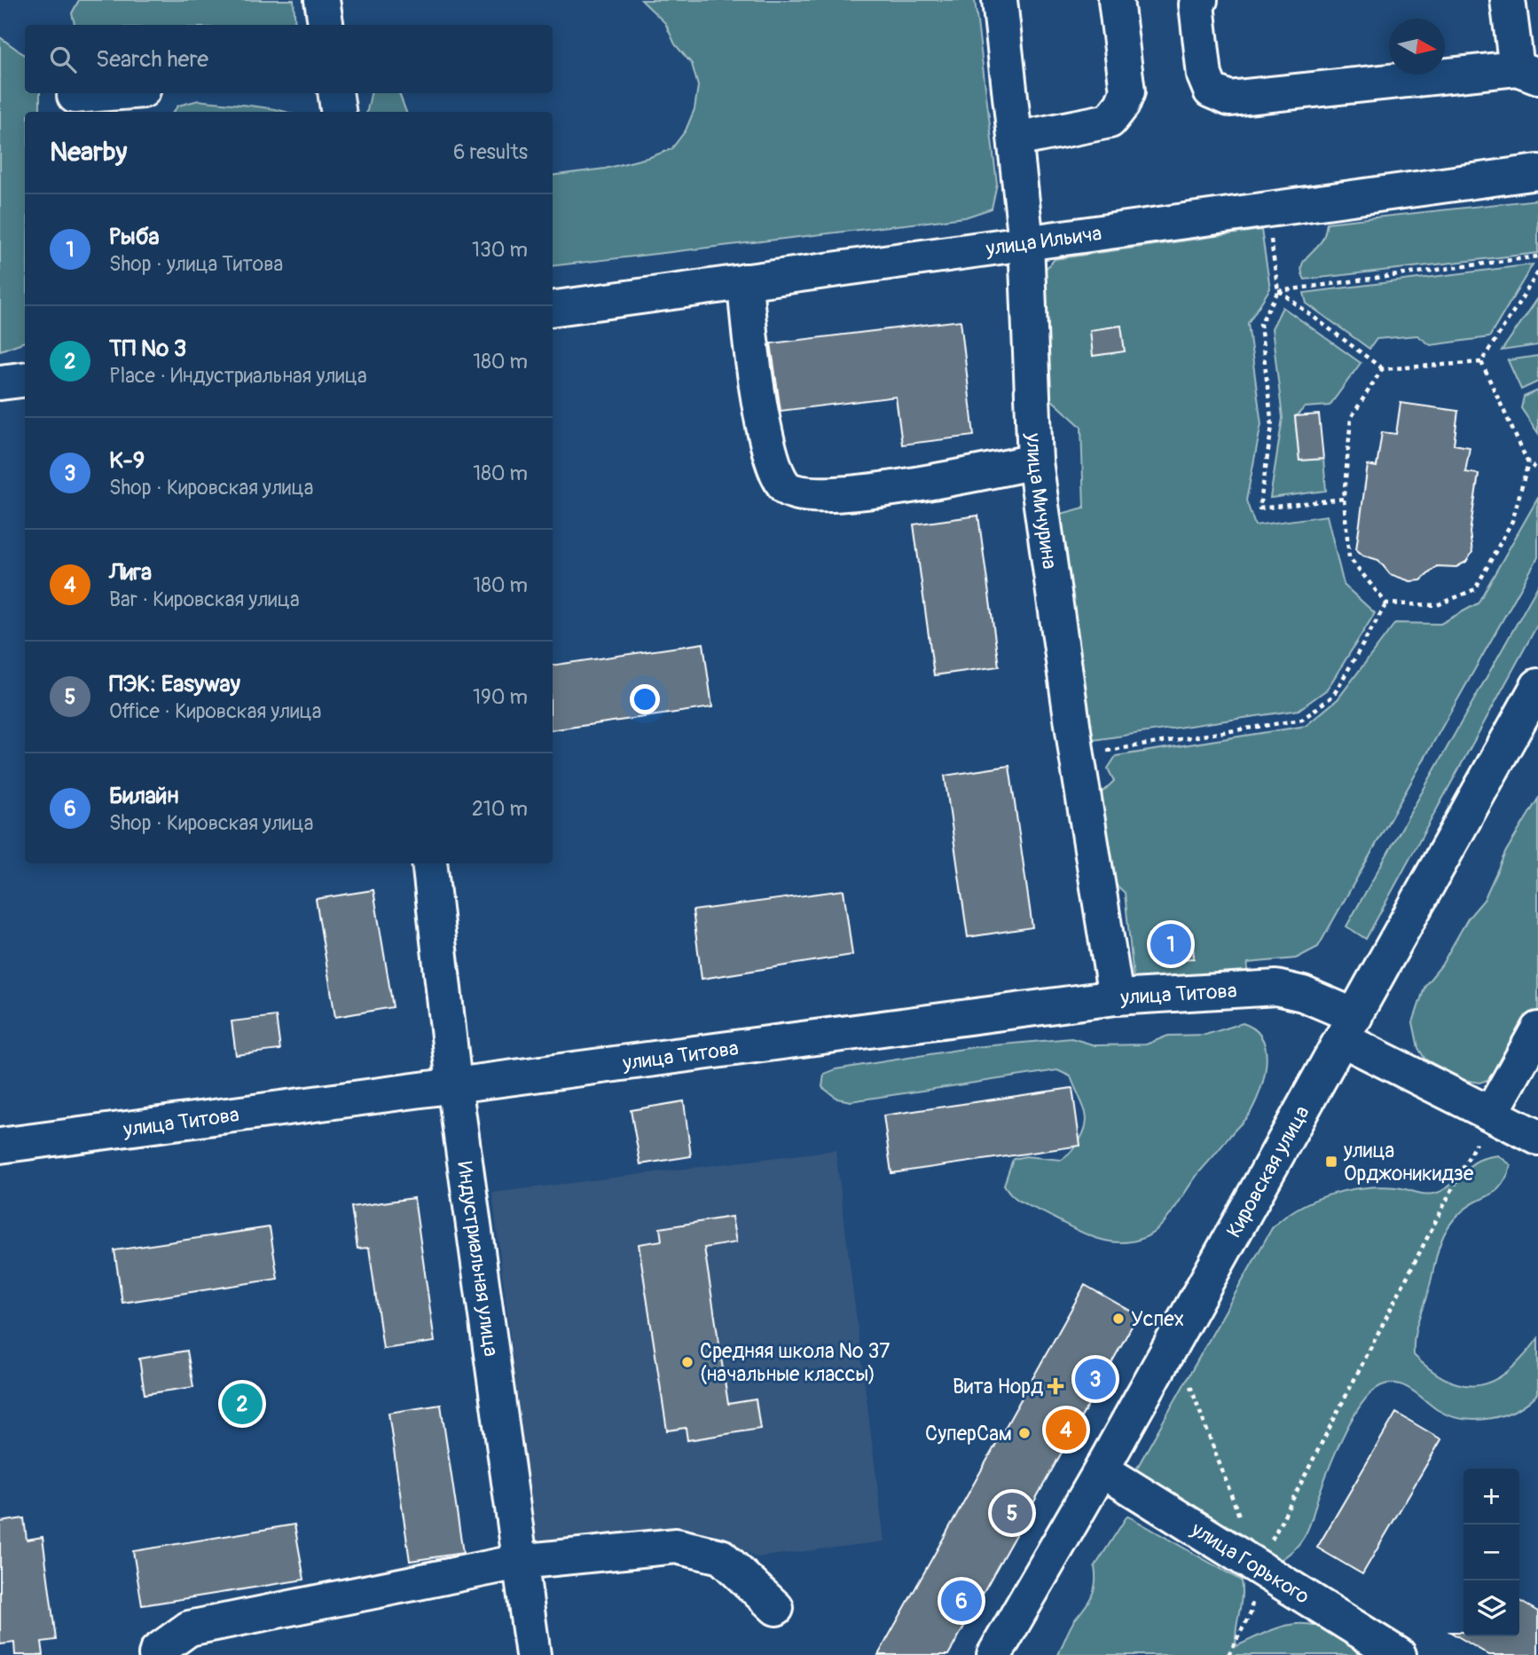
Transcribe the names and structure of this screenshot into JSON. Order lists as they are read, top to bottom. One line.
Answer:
{"streets":{"street":["улица Ильича","улица Мичурина","улица Титова","Кировская улица","Индустриальная улица","улица Горького"]},"crossings":[["улица Ильича","улица Мичурина"],["улица Мичурина","улица Титова"],["улица Титова","Кировская улица"],["улица Титова","Индустриальная улица"],["Кировская улица","улица Горького"]],"places":{"transit":["улица Орджоникидзе"],"other":["Успех","Средняя школа № 37 (начальные классы)","СуперСам"],"health":["Вита Норд"]},"north":"right","page":{"search":"Search here","heading":["Nearby","6 results"],"list":[{"mark":"1","name":"Рыба","note":"Shop · улица Титова","value":"130 m"},{"mark":"2","name":"ТП № 3","note":"Place · Индустриальная улица","value":"180 m"},{"mark":"3","name":"K-9","note":"Shop · Кировская улица","value":"180 m"},{"mark":"4","name":"Лига","note":"Bar · Кировская улица","value":"180 m"},{"mark":"5","name":"ПЭК: Easyway","note":"Office · Кировская улица","value":"190 m"},{"mark":"6","name":"Билайн","note":"Shop · Кировская улица","value":"210 m"}],"pins":["1","3","2","4","5","6"],"map_buttons":["+","−"]}}
